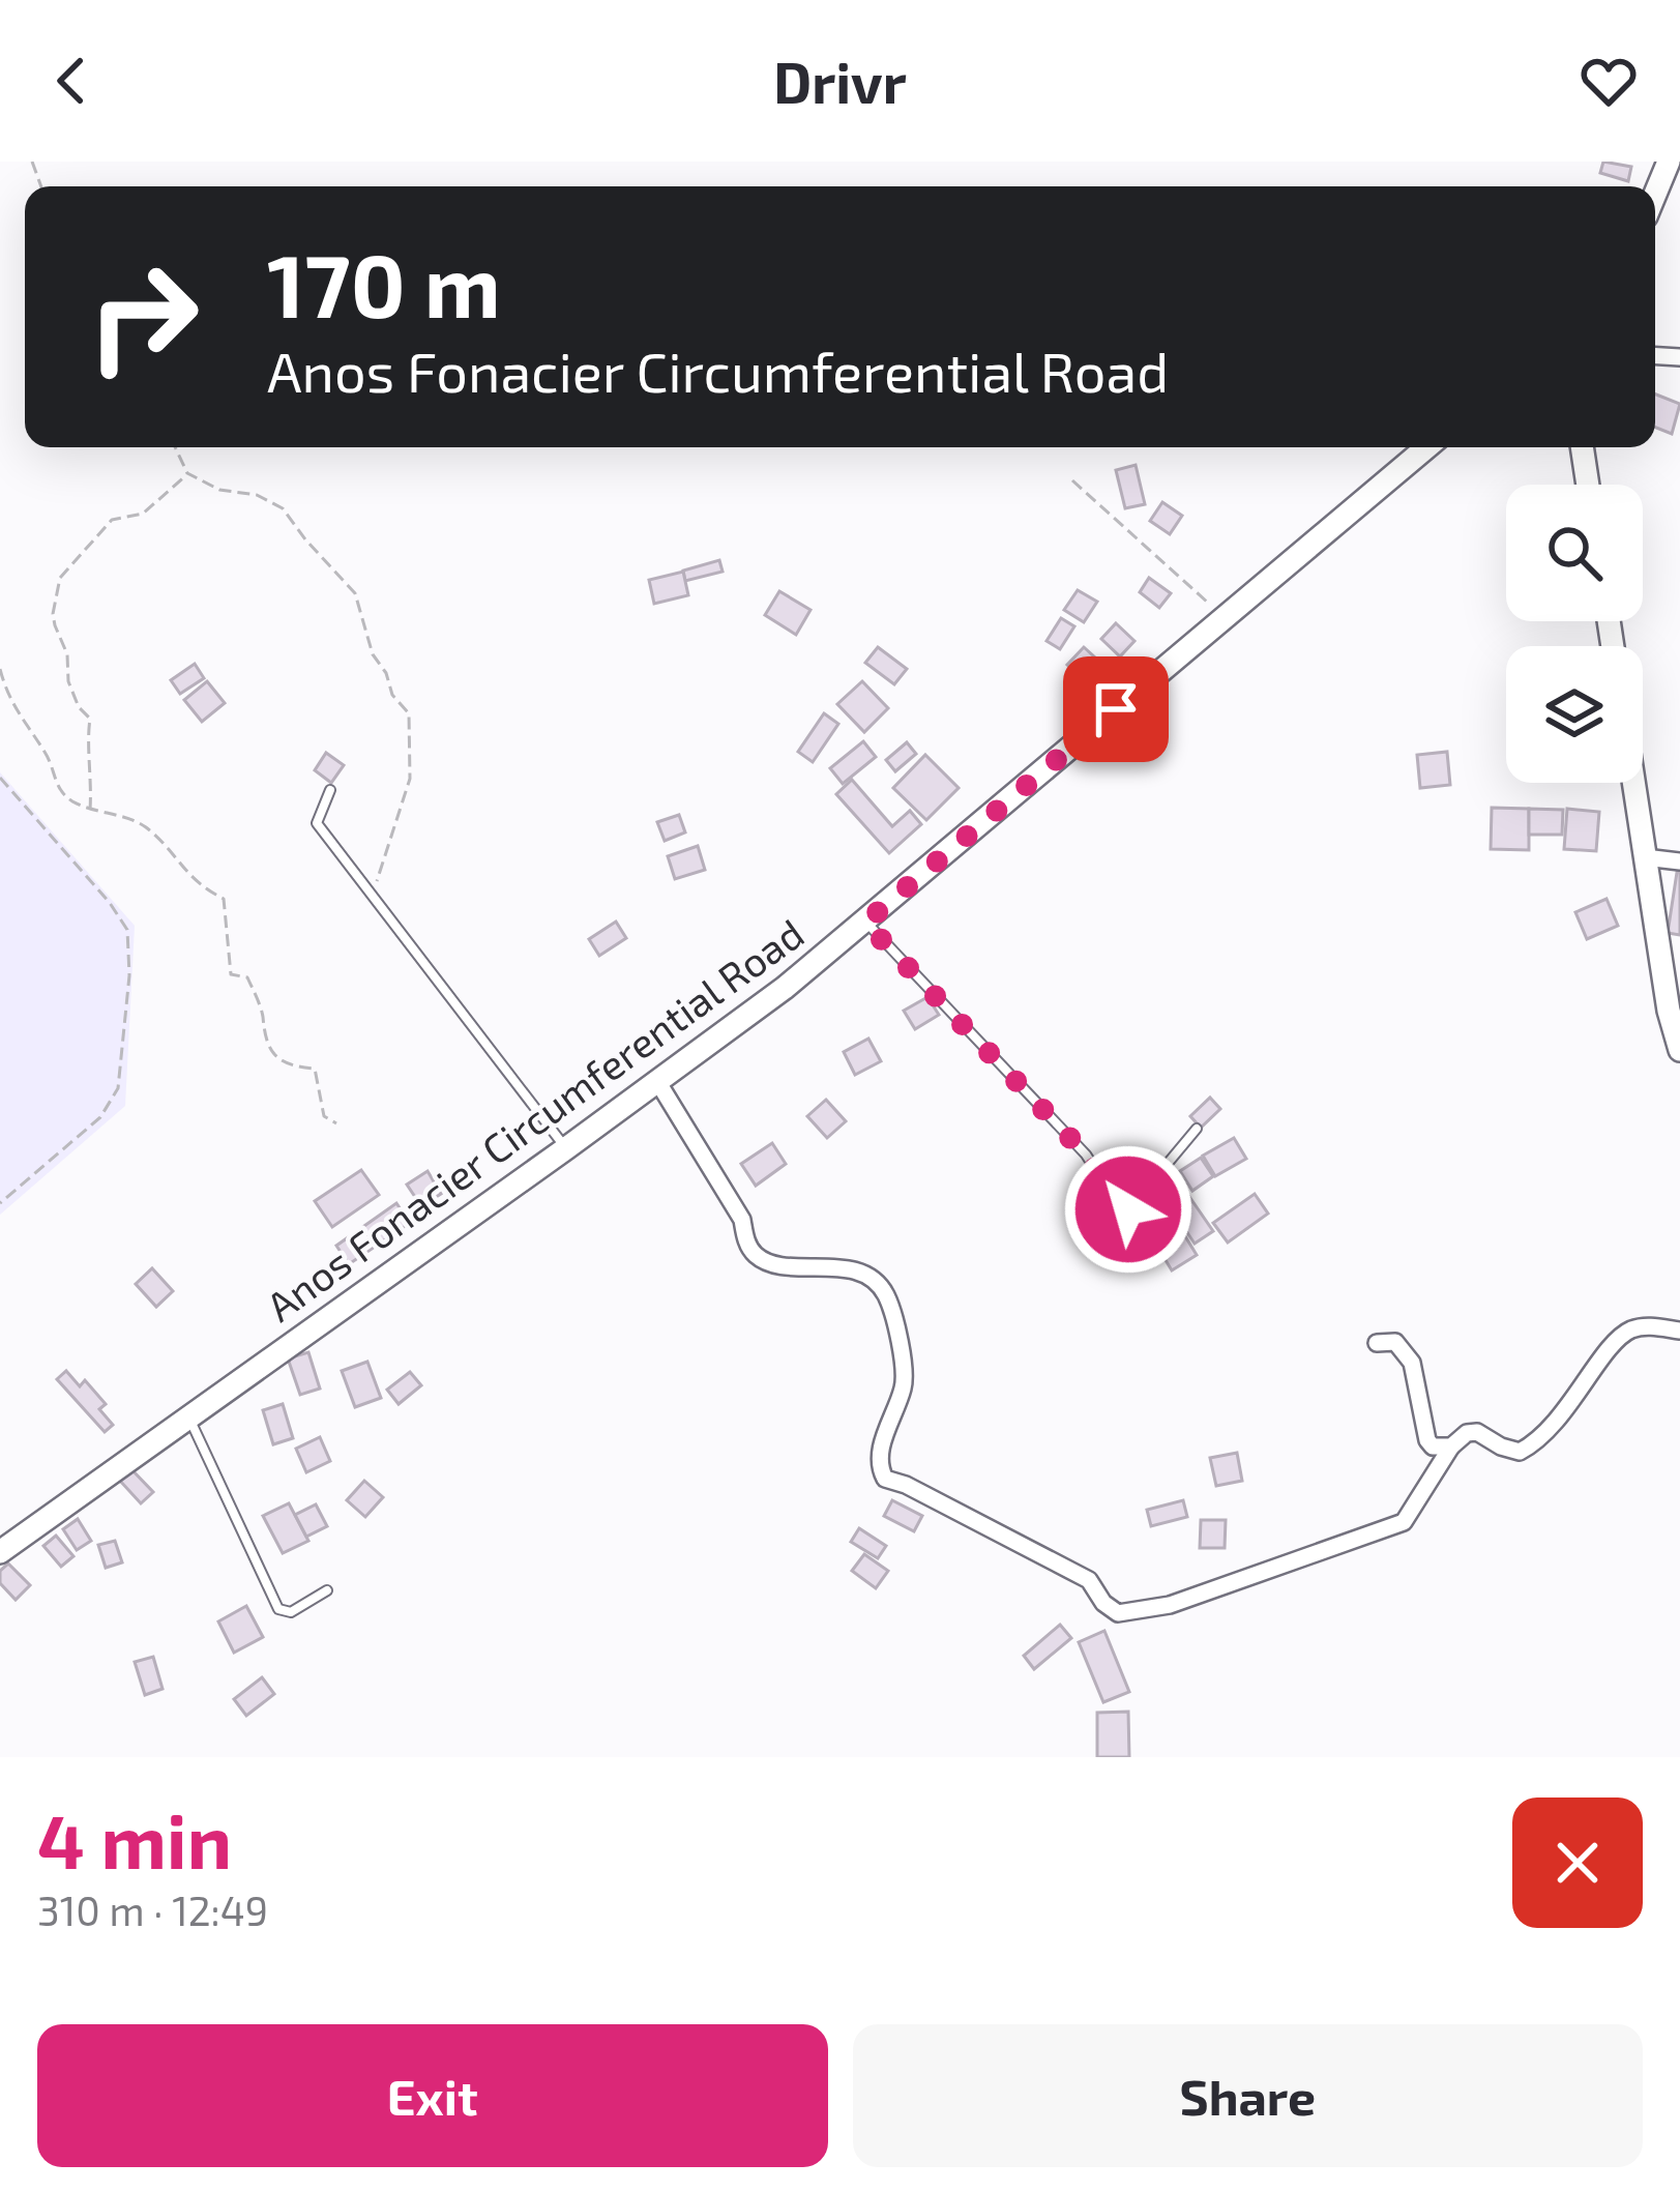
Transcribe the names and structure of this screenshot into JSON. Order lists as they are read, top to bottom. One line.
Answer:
{"streets":{"main road":["Anos Fonacier Circumferential Road"]},"page":{"header":"Drivr","turn":["170 m","Anos Fonacier Circumferential Road"],"heading":["4 min","310 m · 12:49"],"buttons":["Exit","Share"]}}
